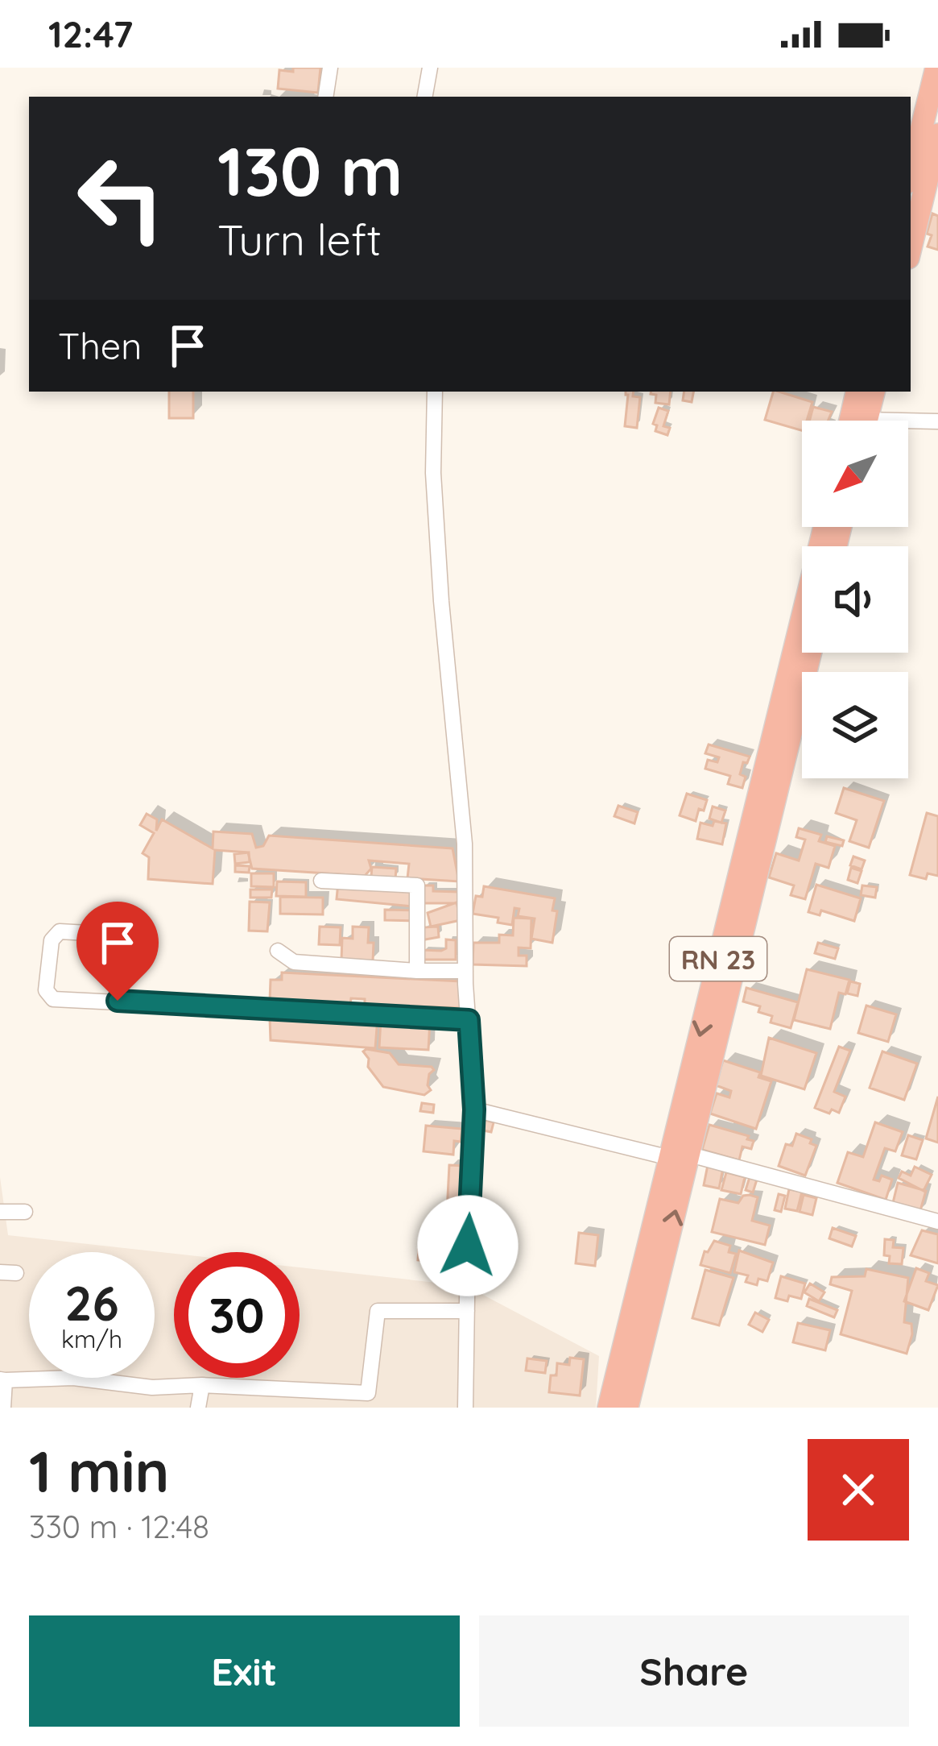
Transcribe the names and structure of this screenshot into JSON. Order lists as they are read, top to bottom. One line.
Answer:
{"streets":{"highway":["RN 23"]},"north":"bottom left","page":{"status":"12:47","turn":["130 m","Turn left"],"then":"Then","speed":"26 km/h","limit":"30","heading":["1 min","330 m · 12:48"],"buttons":["Exit","Share"]}}
